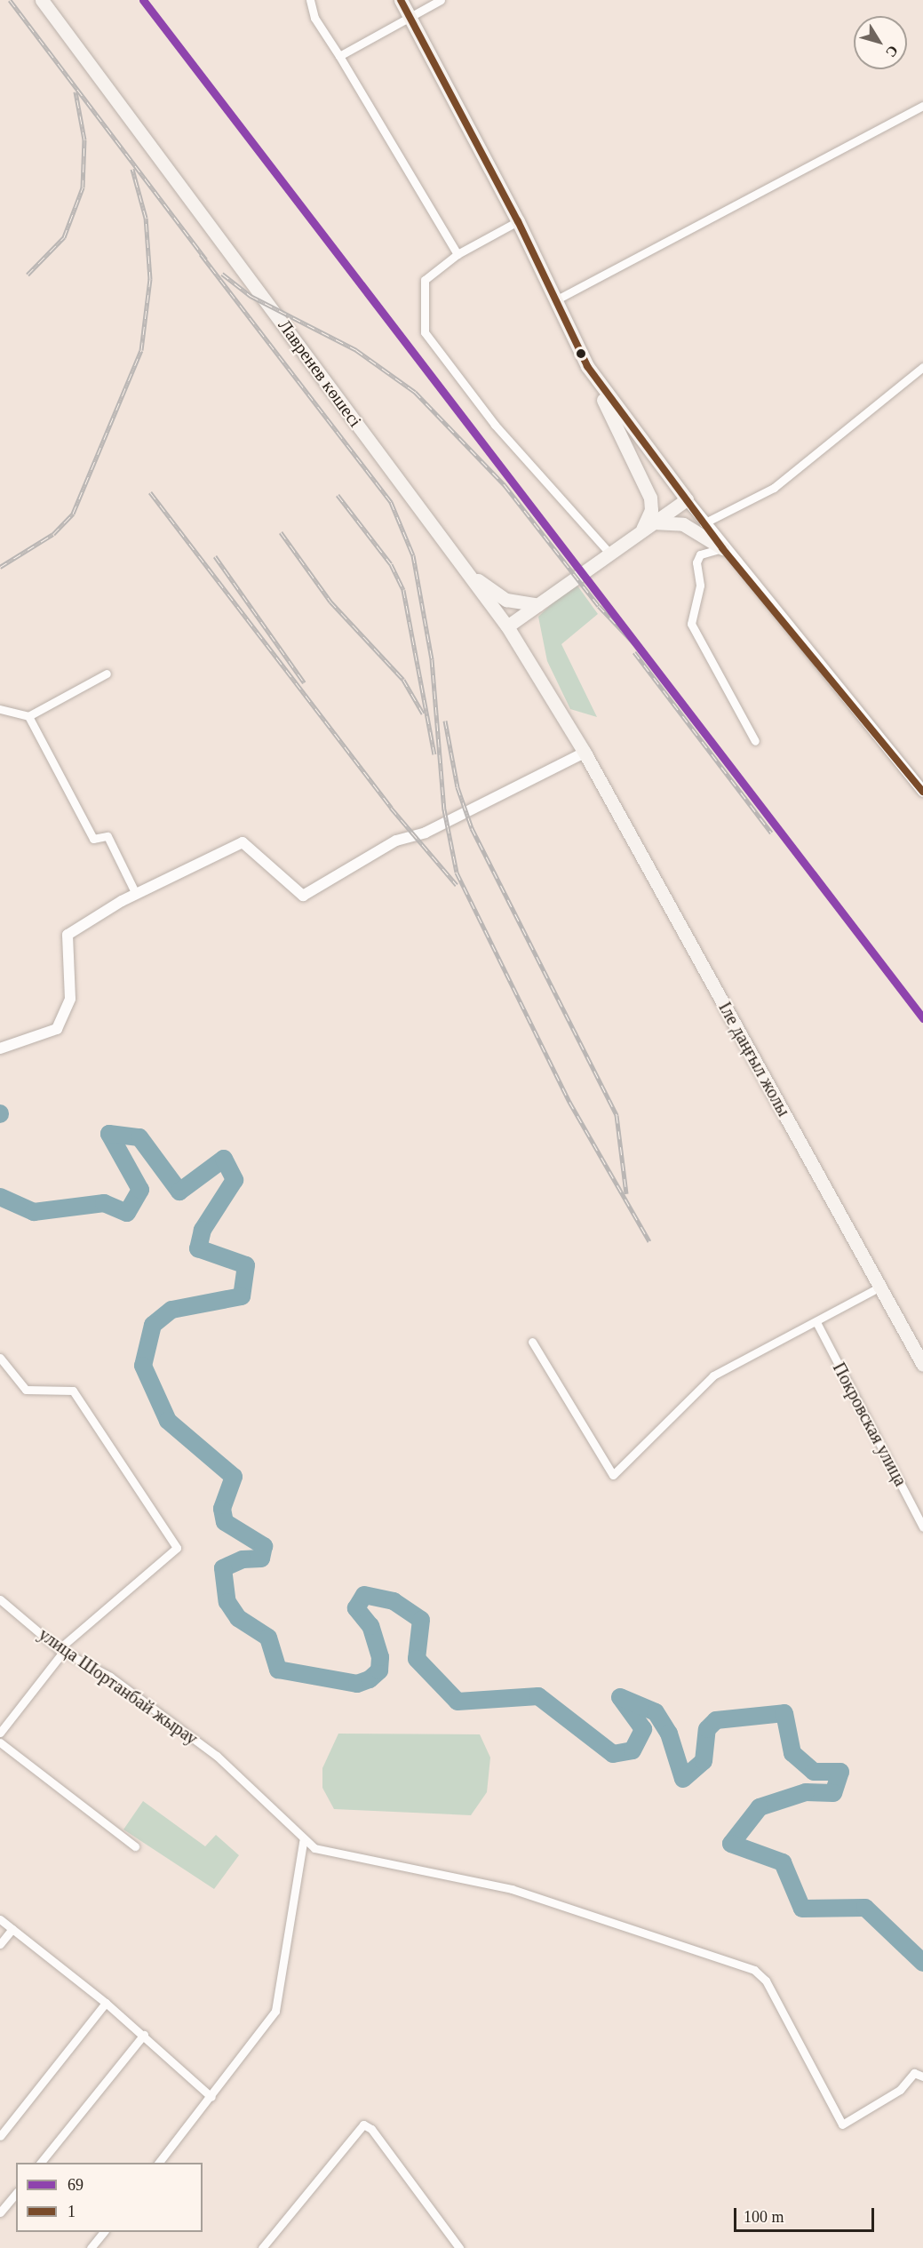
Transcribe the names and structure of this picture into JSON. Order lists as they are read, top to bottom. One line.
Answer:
{"streets":{"main road":["Лавренев көшесі","Іле даңғыл жолы"],"street":["Покровская улица","улица Шортанбай жырау"]},"crossings":[["Лавренев көшесі","Іле даңғыл жолы"]],"lines":["transit line 69","transit line 1"],"legend":["69","1"],"scale_bar":"100 m","north":"bottom right"}
